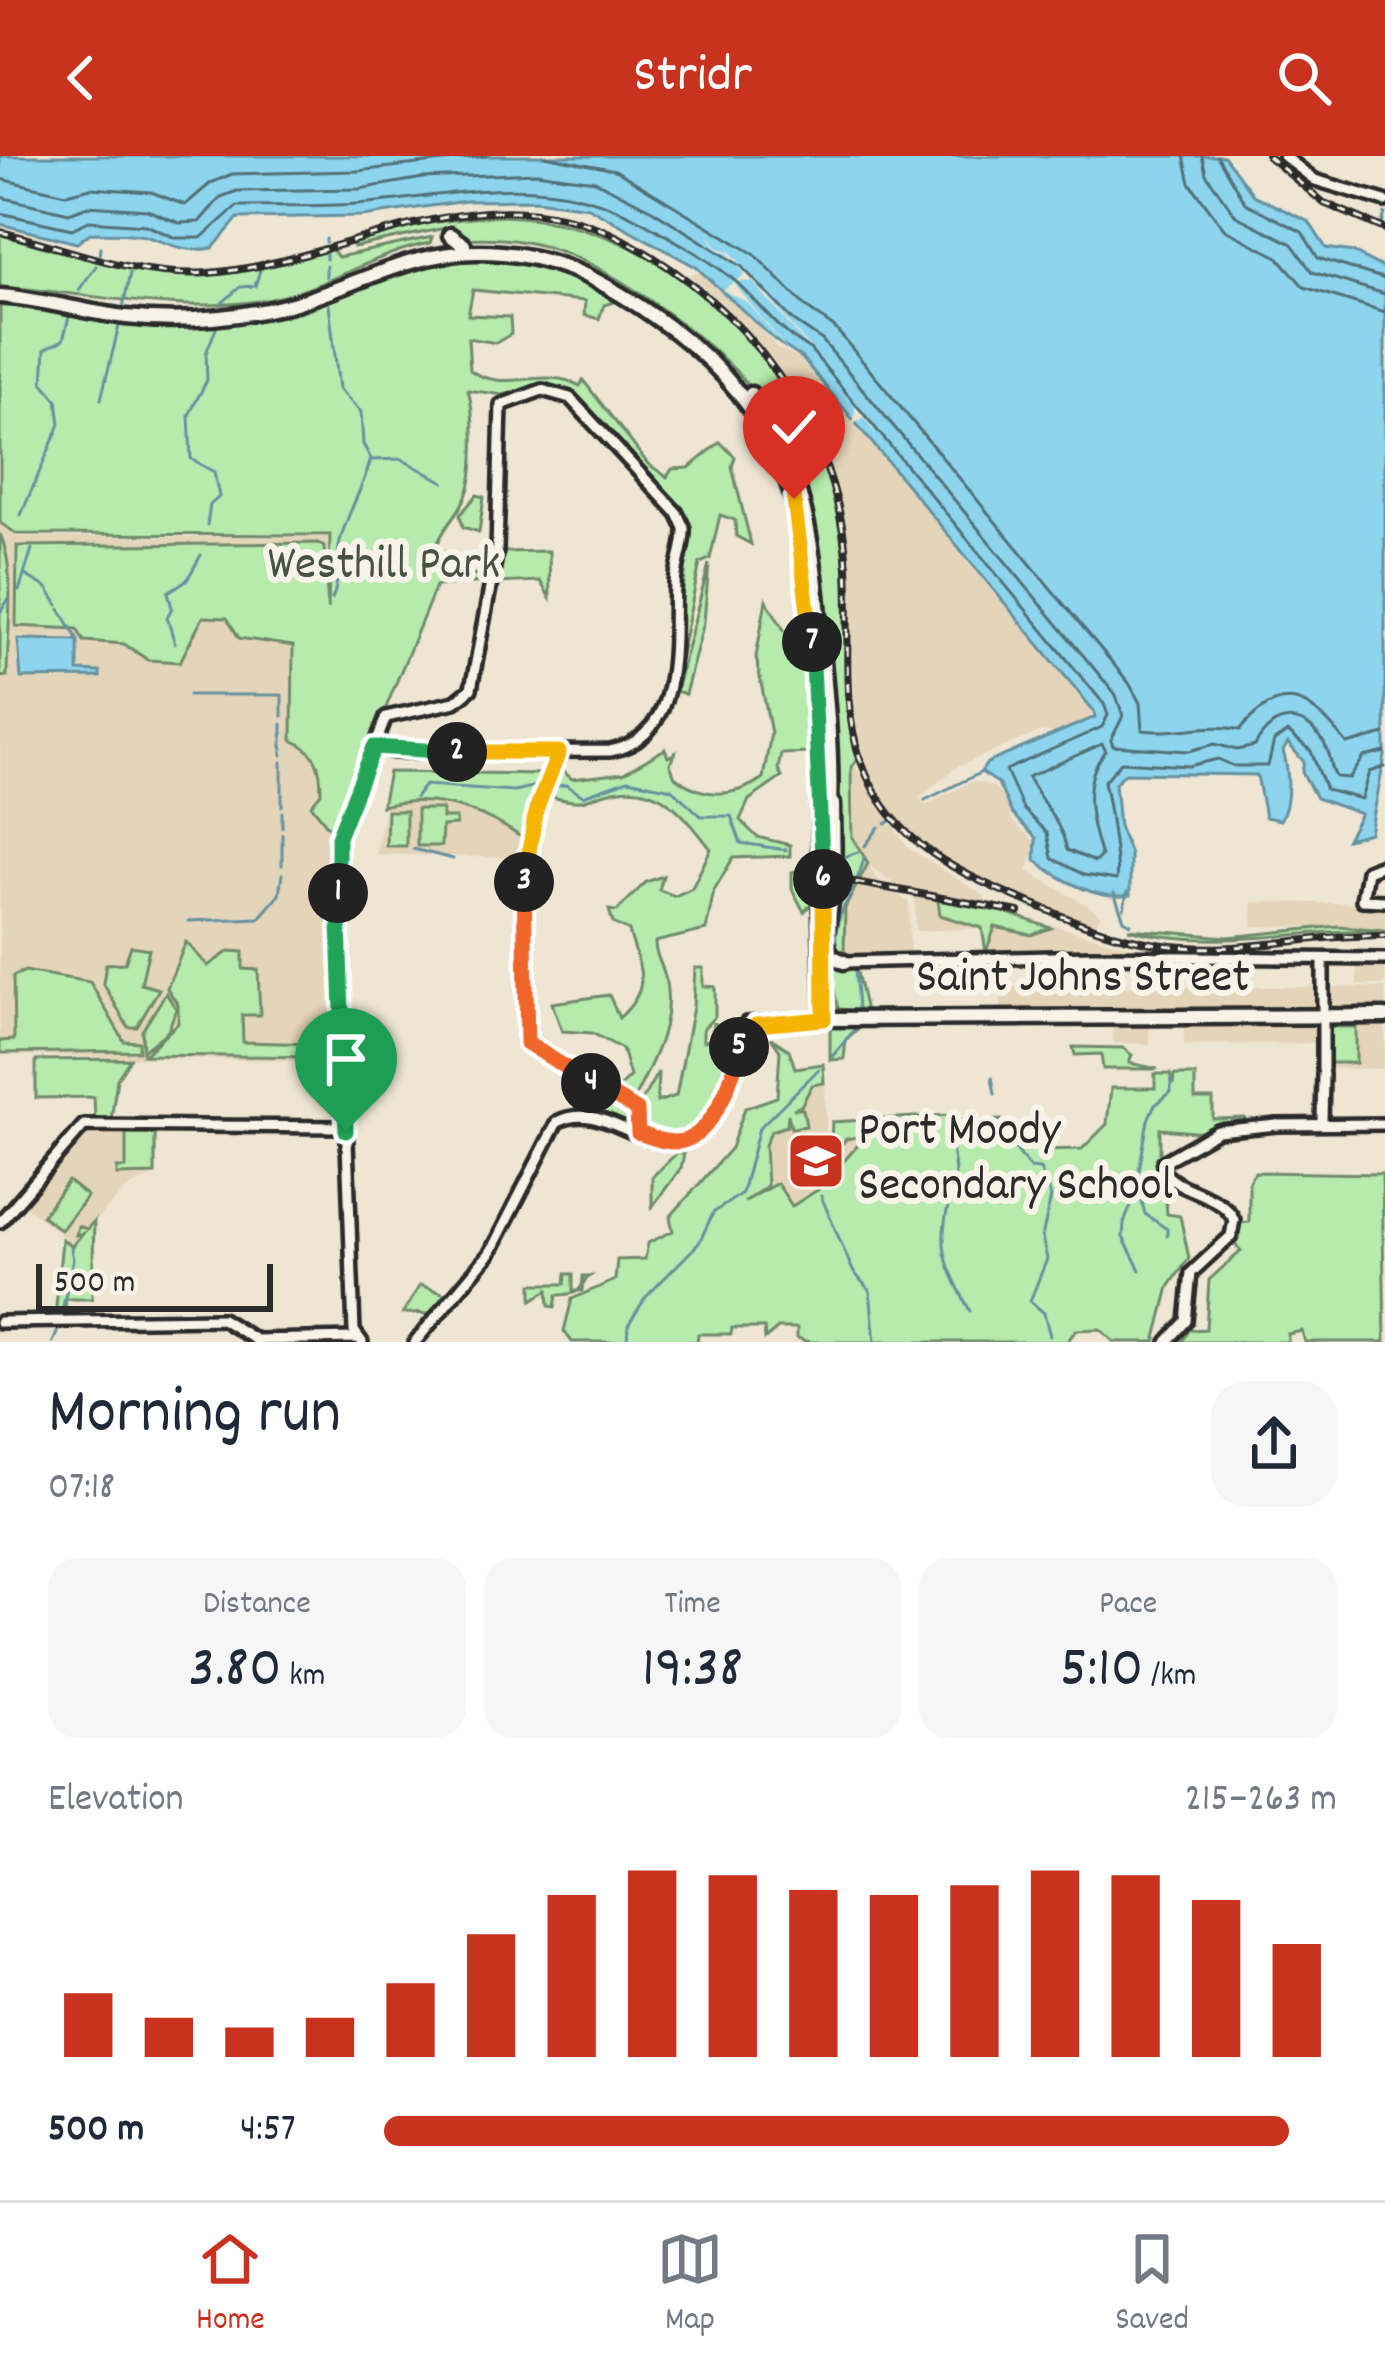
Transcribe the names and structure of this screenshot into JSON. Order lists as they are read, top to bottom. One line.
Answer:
{"streets":{"main road":["Saint Johns Street"]},"parks":["Westhill Park"],"places":{"school or university":["Port Moody Secondary School"]},"scale_bar":"500 m","page":{"header":"Stridr","pins":["7","2","6","3","1","5","4"],"scale":"500 m","heading":["Morning run","07:18"],"stats":[["Distance","3.80 km"],["Time","19:38"],["Pace","5:10 /km"]],"chart":["Elevation","215–263 m"],"list":[{"name":"500 m","note":"4:57"}],"tabs":["Home","Map","Saved"]}}
